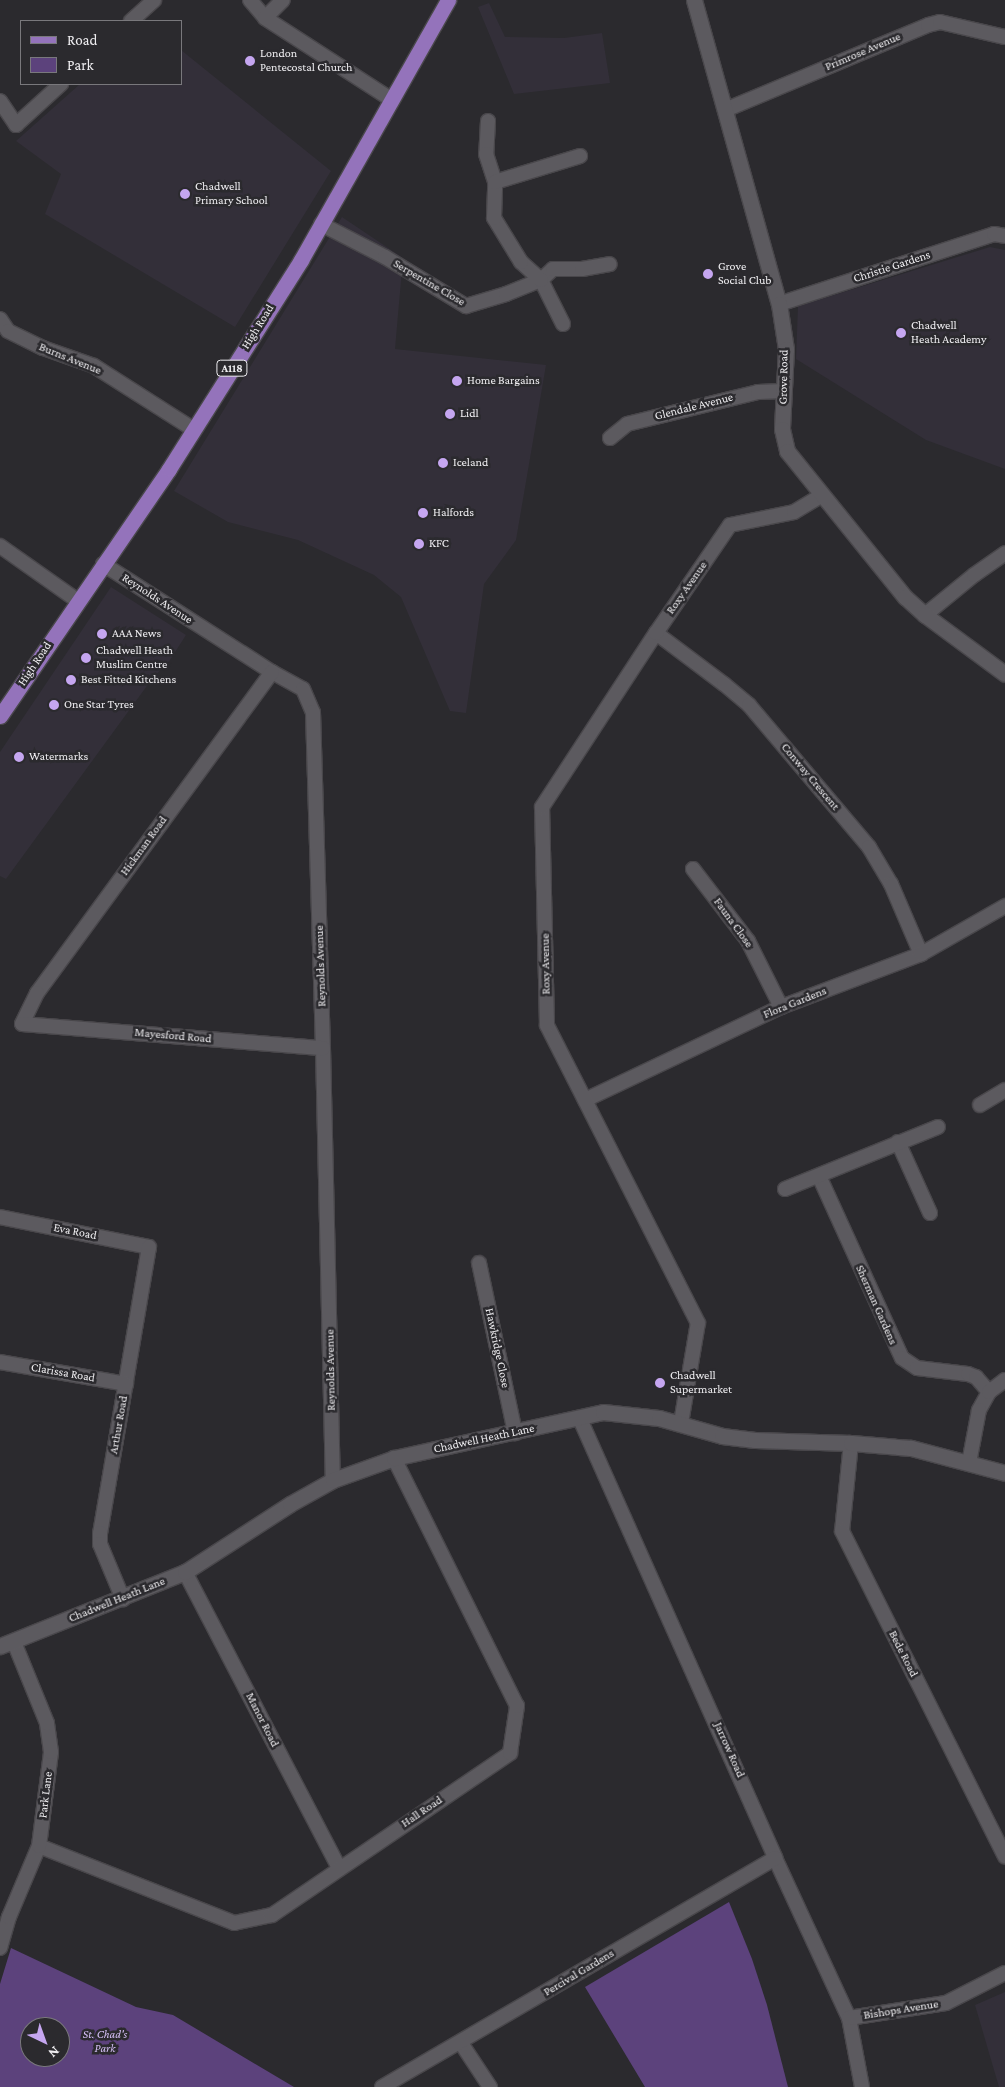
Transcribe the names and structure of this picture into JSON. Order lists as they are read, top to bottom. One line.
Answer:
{"streets":{"main road":["High Road","A118"],"street":["Primrose Avenue","Christie Gardens","Serpentine Close","Burns Avenue","Grove Road","Glendale Avenue","Roxy Avenue","Reynolds Avenue","Conway Crescent","Hickman Road","Fauna Close","Flora Gardens","Mayesford Road","Eva Road","Sherman Gardens","Hawkridge Close","Clarissa Road","Arthur Road","Chadwell Heath Lane","Bede Road","Manor Road","Jarrow Road","Park Lane","Hall Road","Percival Gardens","Bishops Avenue"]},"crossings":[["Primrose Avenue","Grove Road"],["Christie Gardens","Grove Road"],["Serpentine Close","High Road"],["High Road","Burns Avenue"],["High Road","Reynolds Avenue"],["Grove Road","Glendale Avenue"],["Grove Road","Roxy Avenue"],["Roxy Avenue","Conway Crescent"],["Roxy Avenue","Flora Gardens"],["Roxy Avenue","Chadwell Heath Lane"],["Reynolds Avenue","Hickman Road"],["Reynolds Avenue","Mayesford Road"],["Reynolds Avenue","Chadwell Heath Lane"],["Conway Crescent","Flora Gardens"],["Hickman Road","Mayesford Road"],["Fauna Close","Flora Gardens"],["Eva Road","Arthur Road"],["Hawkridge Close","Chadwell Heath Lane"],["Clarissa Road","Arthur Road"],["Arthur Road","Chadwell Heath Lane"],["Chadwell Heath Lane","Bede Road"],["Chadwell Heath Lane","Manor Road"],["Chadwell Heath Lane","Jarrow Road"],["Chadwell Heath Lane","Park Lane"],["Chadwell Heath Lane","Hall Road"],["Manor Road","Hall Road"],["Jarrow Road","Percival Gardens"],["Jarrow Road","Bishops Avenue"],["Park Lane","Hall Road"]],"parks":["St. Chad's Park"],"places":["London Pentecostal Church","Chadwell Primary School","Grove Social Club","Chadwell Heath Academy","Home Bargains","Lidl","Iceland","Halfords","KFC","AAA News","Chadwell Heath Muslim Centre","Best Fitted Kitchens","One Star Tyres","Watermarks","Chadwell Supermarket"],"legend":["Road","Park"],"north":"bottom right"}
